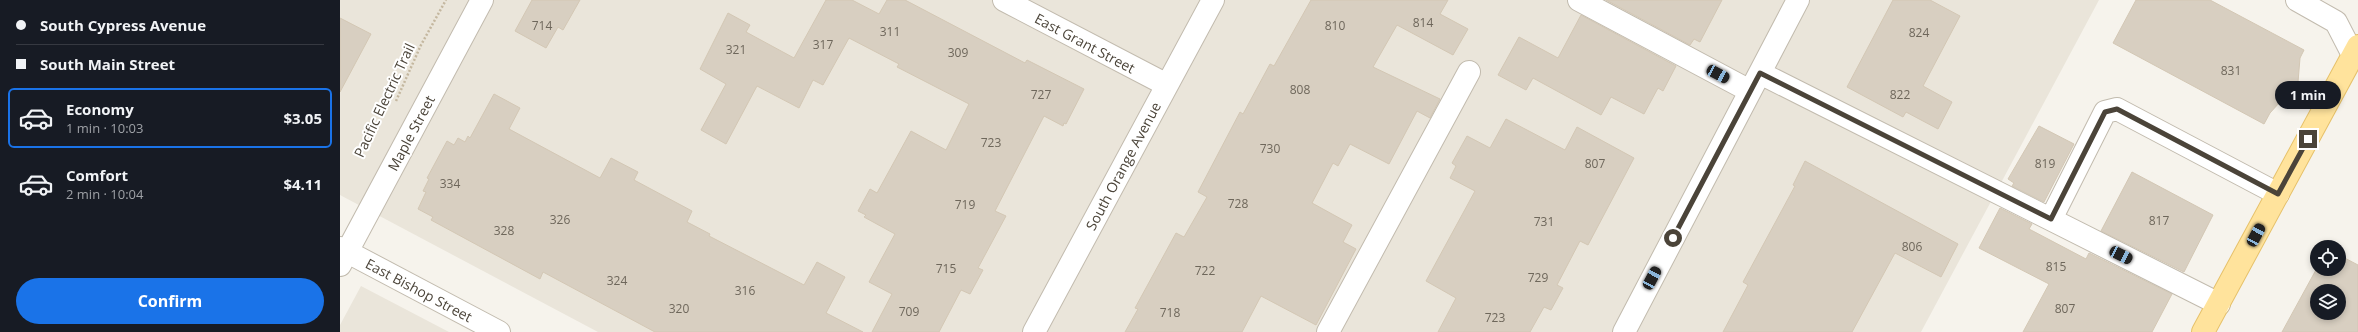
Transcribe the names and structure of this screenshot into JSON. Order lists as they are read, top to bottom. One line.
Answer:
{"streets":{"street":["East Grant Street","Maple Street","South Orange Avenue","East Bishop Street"],"path":["Pacific Electric Trail"]},"crossings":[["East Grant Street","South Orange Avenue"],["Maple Street","East Bishop Street"]],"house_numbers":["814","714","810","311","824","317","321","309","831","808","727","822","723","730","807","819","334","728","719","326","817","731","328","806","815","715","722","729","324","316","320","807","709","718","723"],"page":{"banner":["South Cypress Avenue","South Main Street"],"bubble":"1 min","list":[{"name":"Economy","note":"1 min · 10:03","value":"$3.05"},{"name":"Comfort","note":"2 min · 10:04","value":"$4.11"}],"buttons":"Confirm"}}
